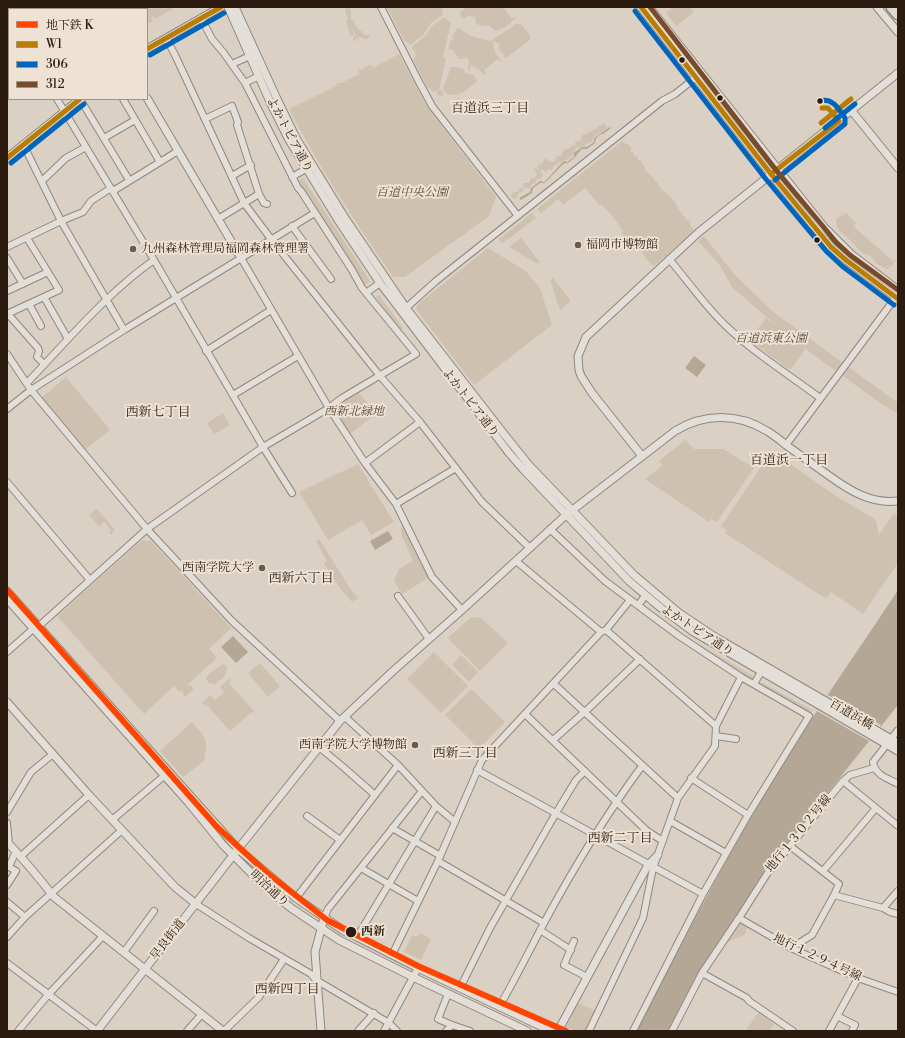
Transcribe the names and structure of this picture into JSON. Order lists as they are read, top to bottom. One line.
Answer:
{"streets":{"street":["よかトピア通り","百道浜橋","地行１３０２号線","明治通り","早良街道","地行１２９４号線"]},"crossings":[["よかトピア通り","百道浜橋"],["よかトピア通り","早良街道"],["地行１３０２号線","地行１２９４号線"],["明治通り","早良街道"]],"districts":["百道浜三丁目","西新七丁目","百道浜一丁目","西新六丁目","西新三丁目","西新二丁目","西新四丁目"],"parks":["百道中央公園","百道浜東公園","西新北緑地"],"places":["福岡市博物館","九州森林管理局福岡森林管理署","西南学院大学","西南学院大学博物館","西新"],"lines":["transit line W1","transit line 312","transit line 306","metro line K"],"legend":["地下鉄 K","W1","306","312"]}
